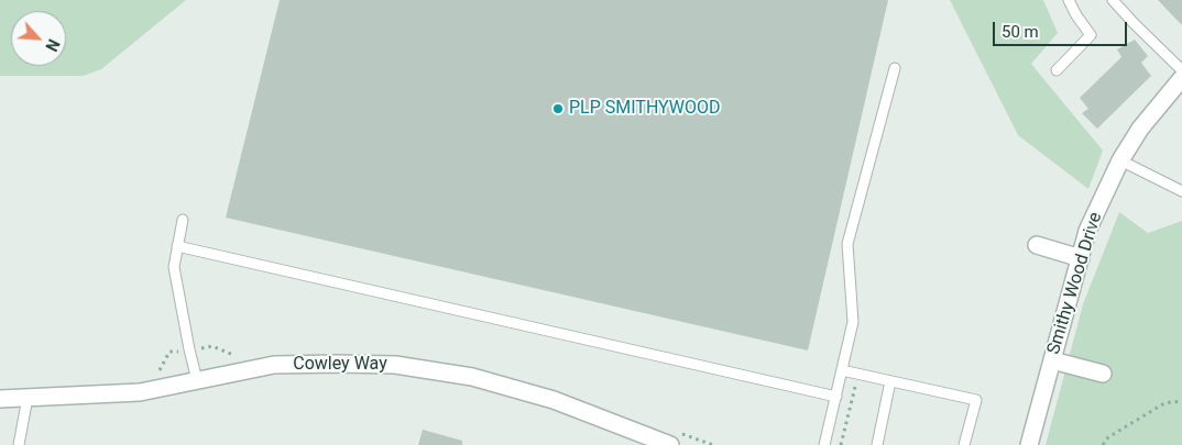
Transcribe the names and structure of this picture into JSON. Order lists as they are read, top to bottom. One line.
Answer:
{"streets":{"street":["Smithy Wood Drive","Cowley Way"]},"places":["PLP SMITHYWOOD"],"scale_bar":"50 m","north":"bottom right"}
